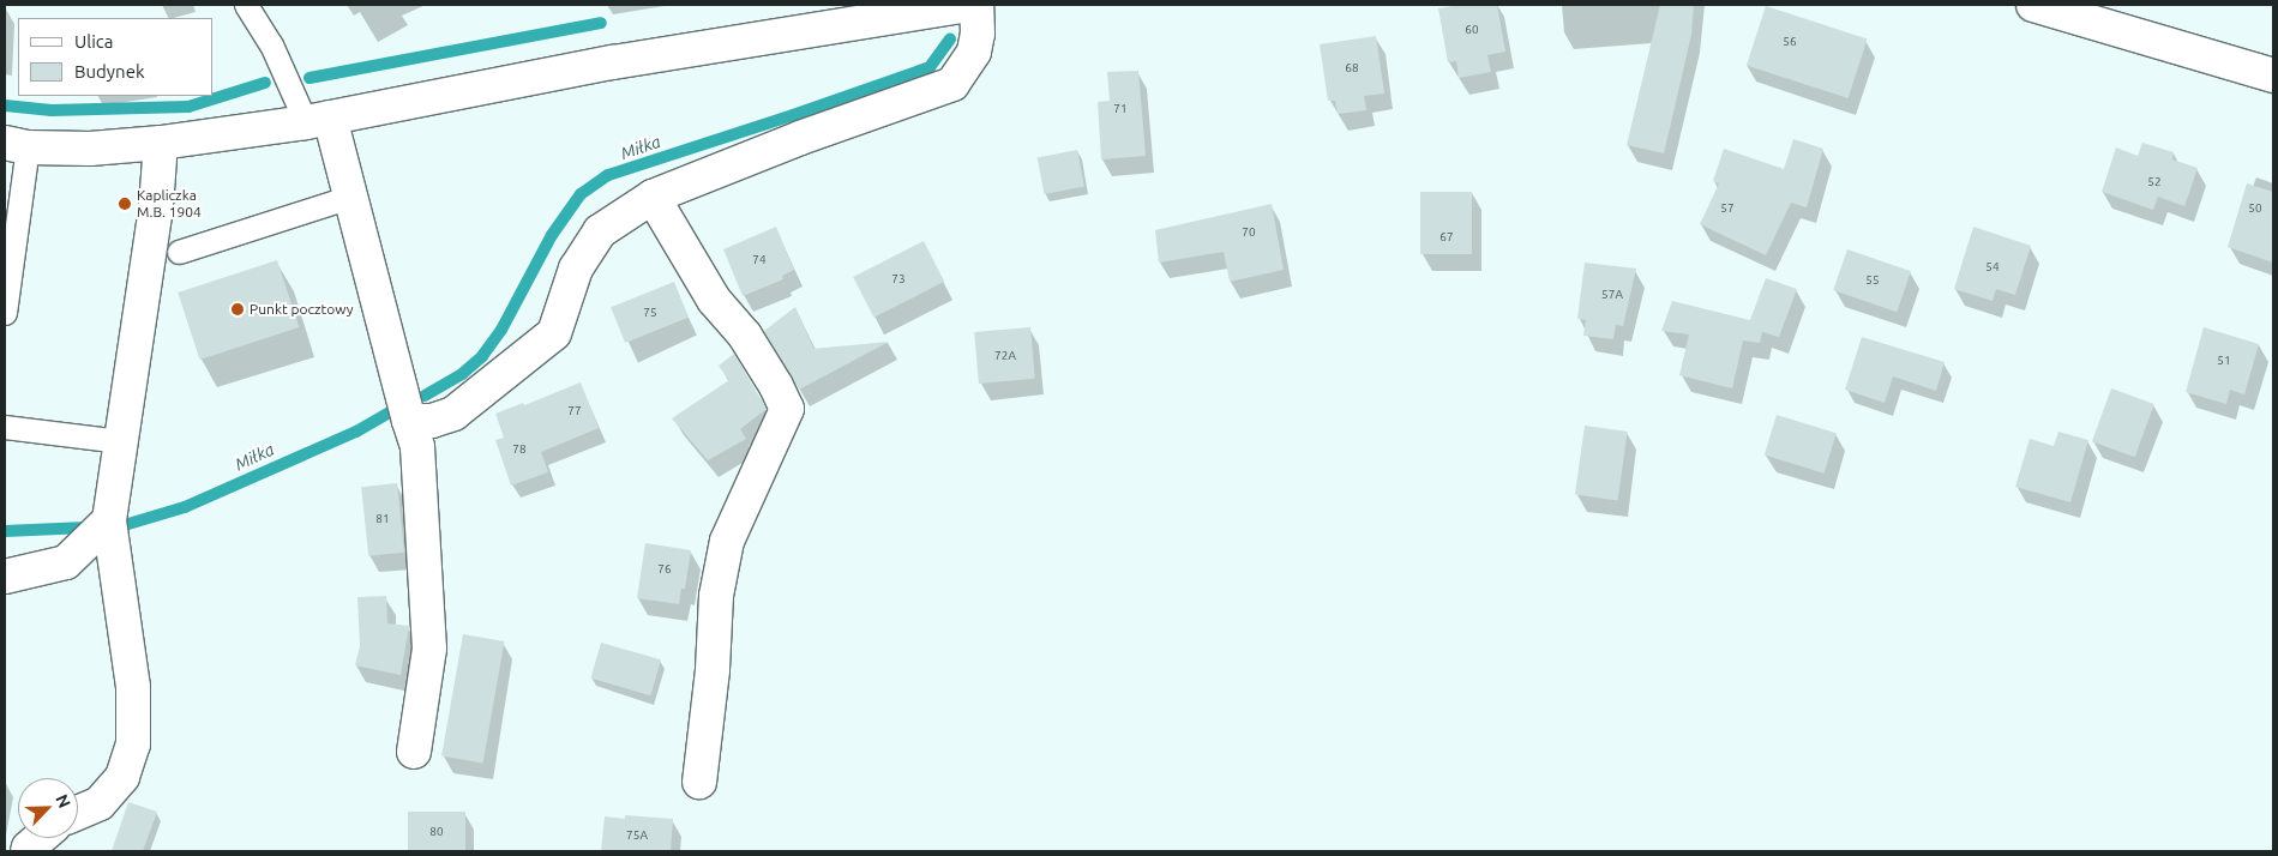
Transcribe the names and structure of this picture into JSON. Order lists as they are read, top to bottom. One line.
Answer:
{"water":["Miłka"],"places":["Kapliczka M.B. 1904","Punkt pocztowy"],"house_numbers":["60","56","68","71","52","57","50","70","67","74","54","73","55","57A","75","72A","51","77","78","81","76","80","75A"],"legend":["Ulica","Budynek"],"north":"top right"}
